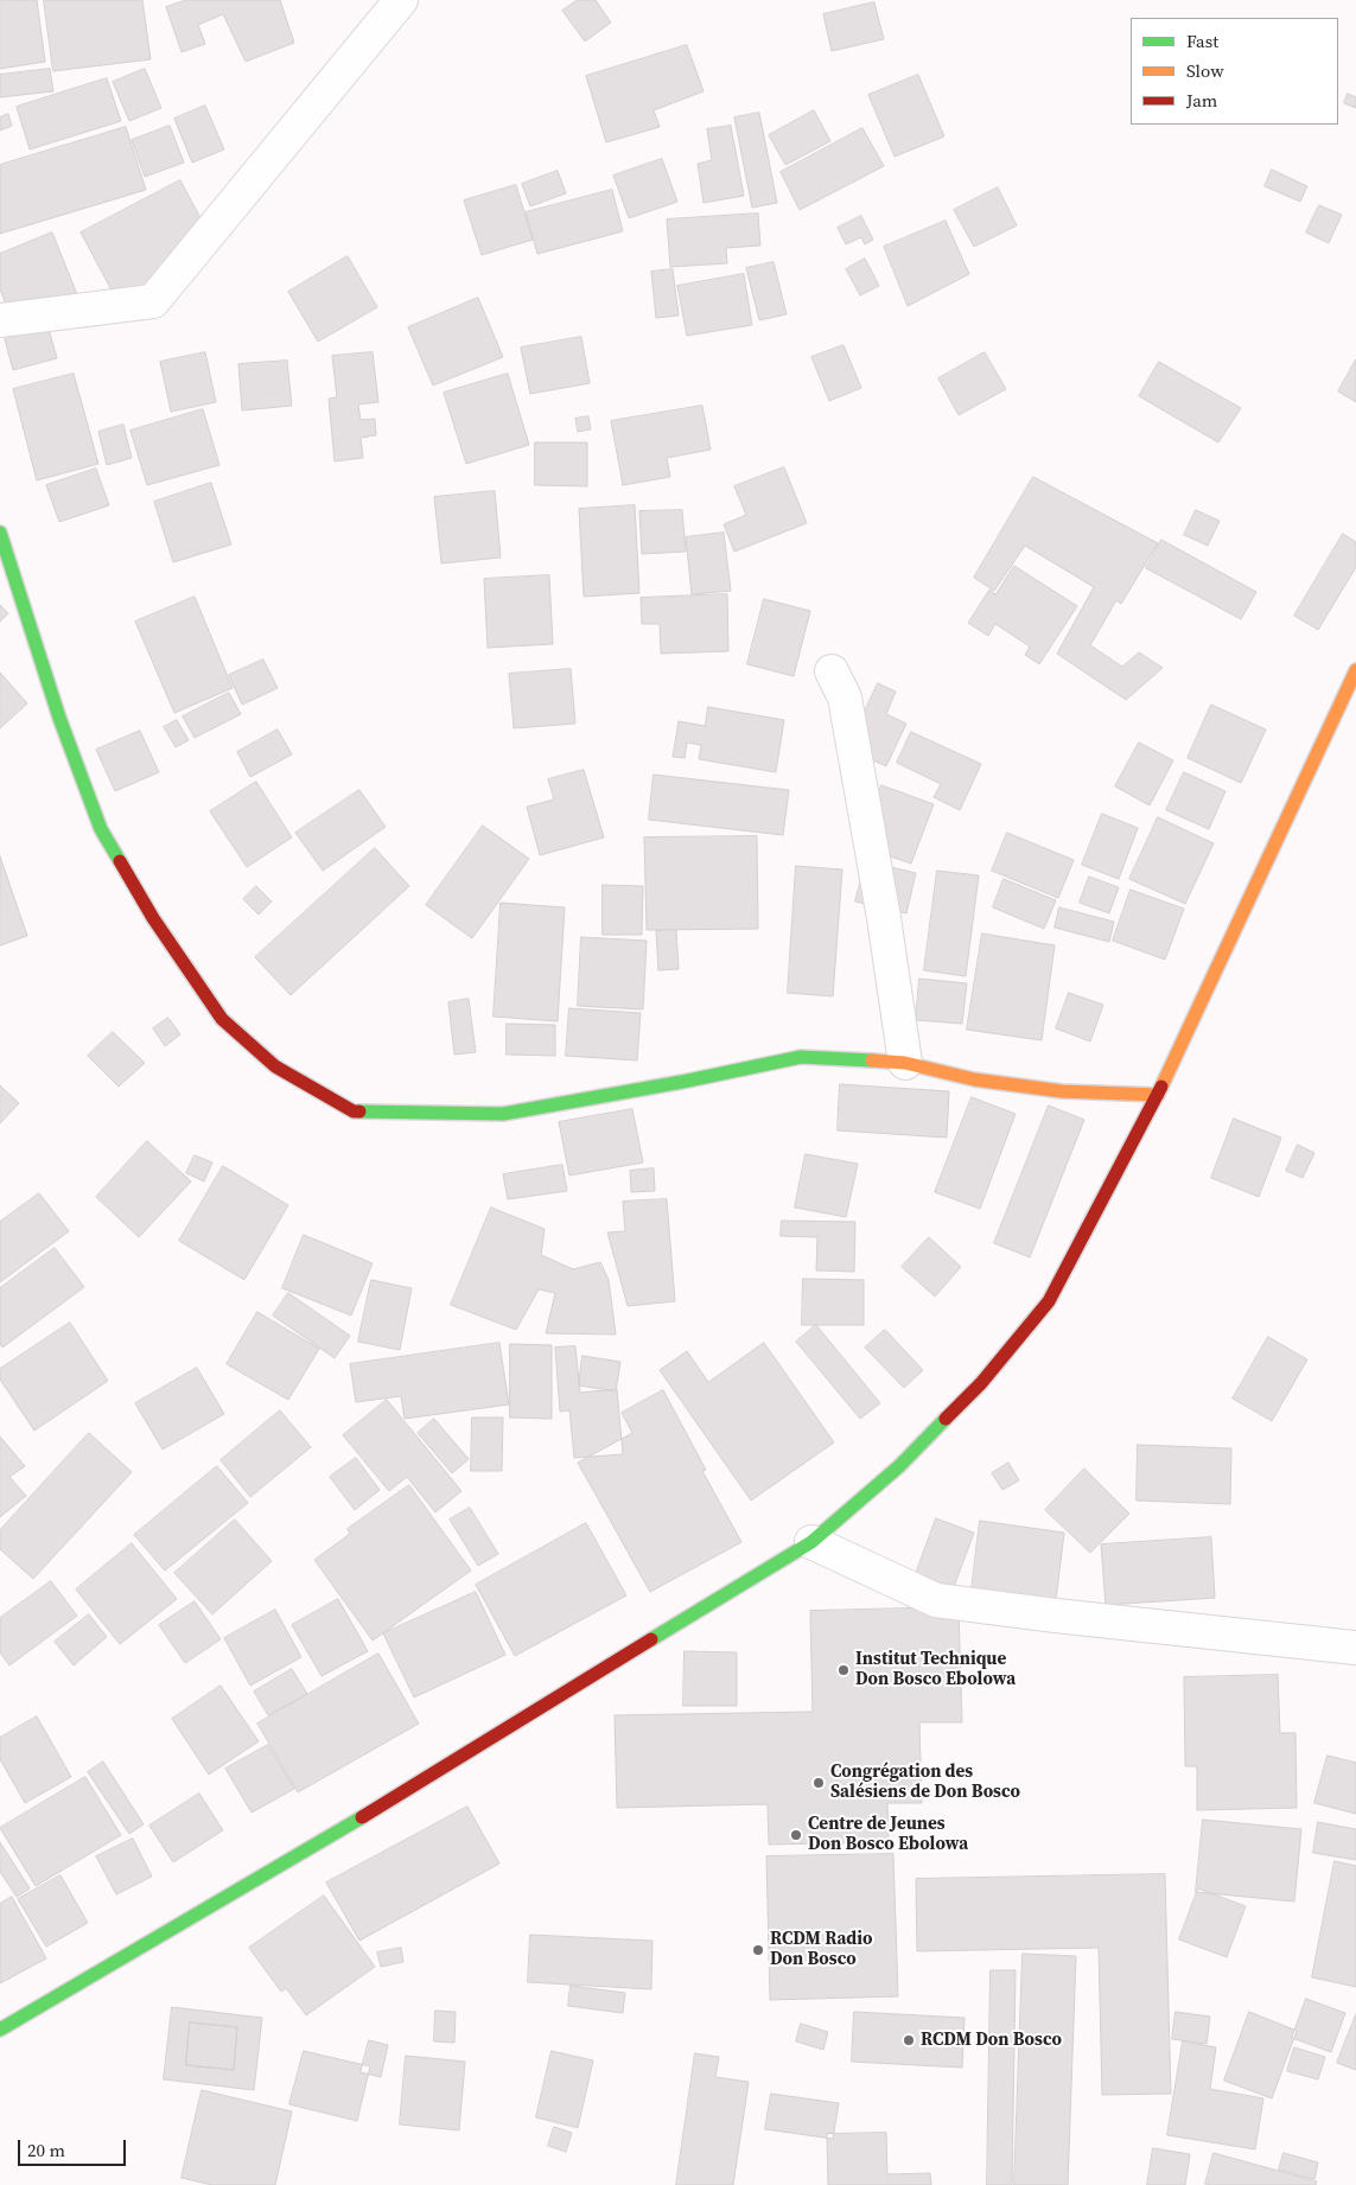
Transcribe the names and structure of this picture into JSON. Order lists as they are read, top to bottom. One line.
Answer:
{"places":["Institut Technique Don Bosco Ebolowa","Congrégation des Salésiens de Don Bosco","Centre de Jeunes Don Bosco Ebolowa","RCDM Radio Don Bosco","RCDM Don Bosco"],"legend":["Fast","Slow","Jam"],"scale_bar":"20 m"}
